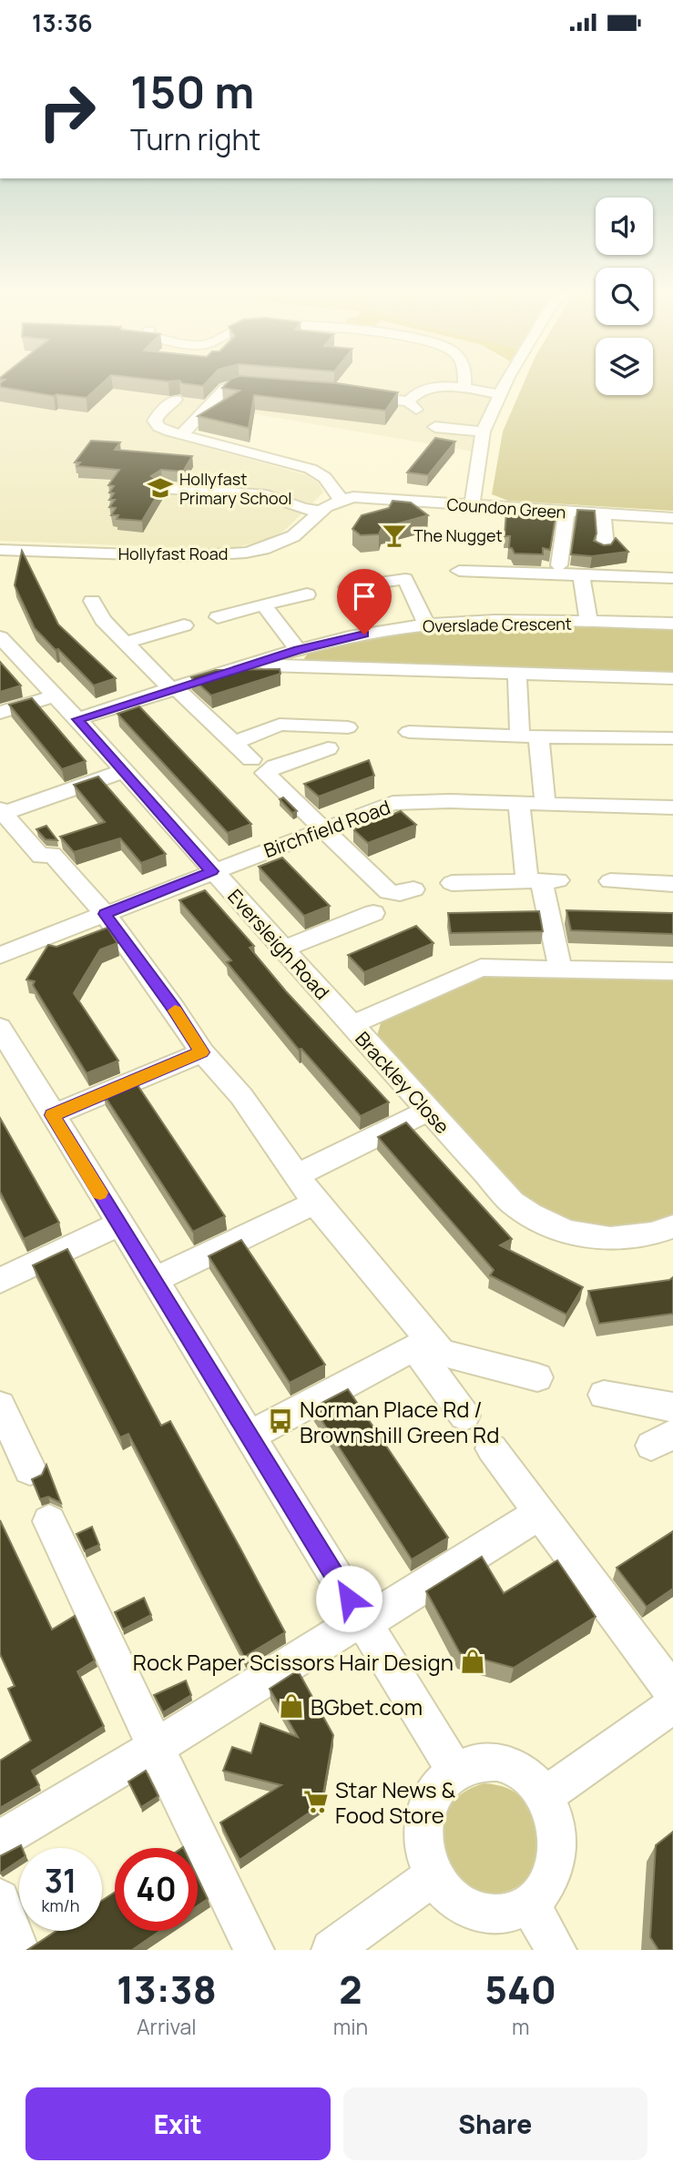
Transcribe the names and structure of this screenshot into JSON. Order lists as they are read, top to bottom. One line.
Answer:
{"streets":{"street":["Coundon Green","Hollyfast Road","Overslade Crescent","Birchfield Road","Eversleigh Road","Brackley Close"]},"crossings":[["Coundon Green","Hollyfast Road"],["Overslade Crescent","Eversleigh Road"],["Birchfield Road","Eversleigh Road"],["Eversleigh Road","Brackley Close"]],"places":{"school or university":["Hollyfast Primary School"],"bar":["The Nugget"],"bus stop":["Norman Place Rd / Brownshill Green Rd"],"shop":["Rock Paper Scissors Hair Design","BGbet.com"],"supermarket":["Star News & Food Store"]},"page":{"status":"13:36","turn":["150 m","Turn right"],"speed":"31 km/h","limit":"40","eta":["13:38","Arrival","2","min","540","m"],"buttons":["Exit","Share"]}}
